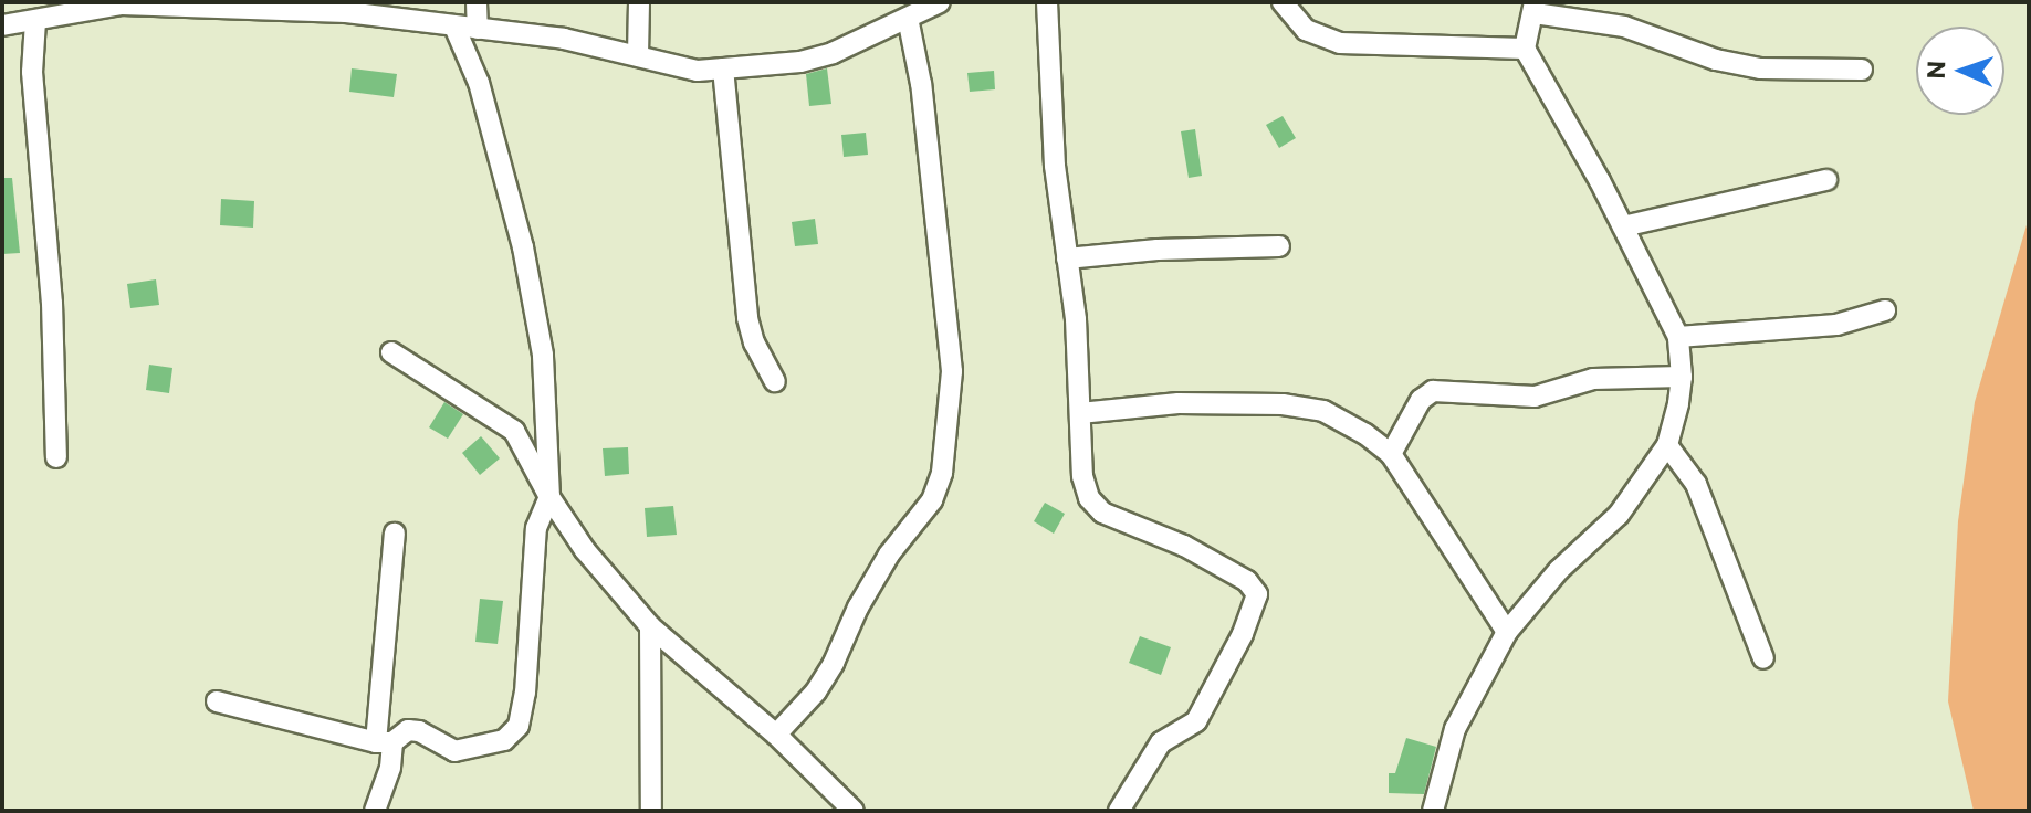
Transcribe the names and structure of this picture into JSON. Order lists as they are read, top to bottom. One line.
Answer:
{"north":"left"}
